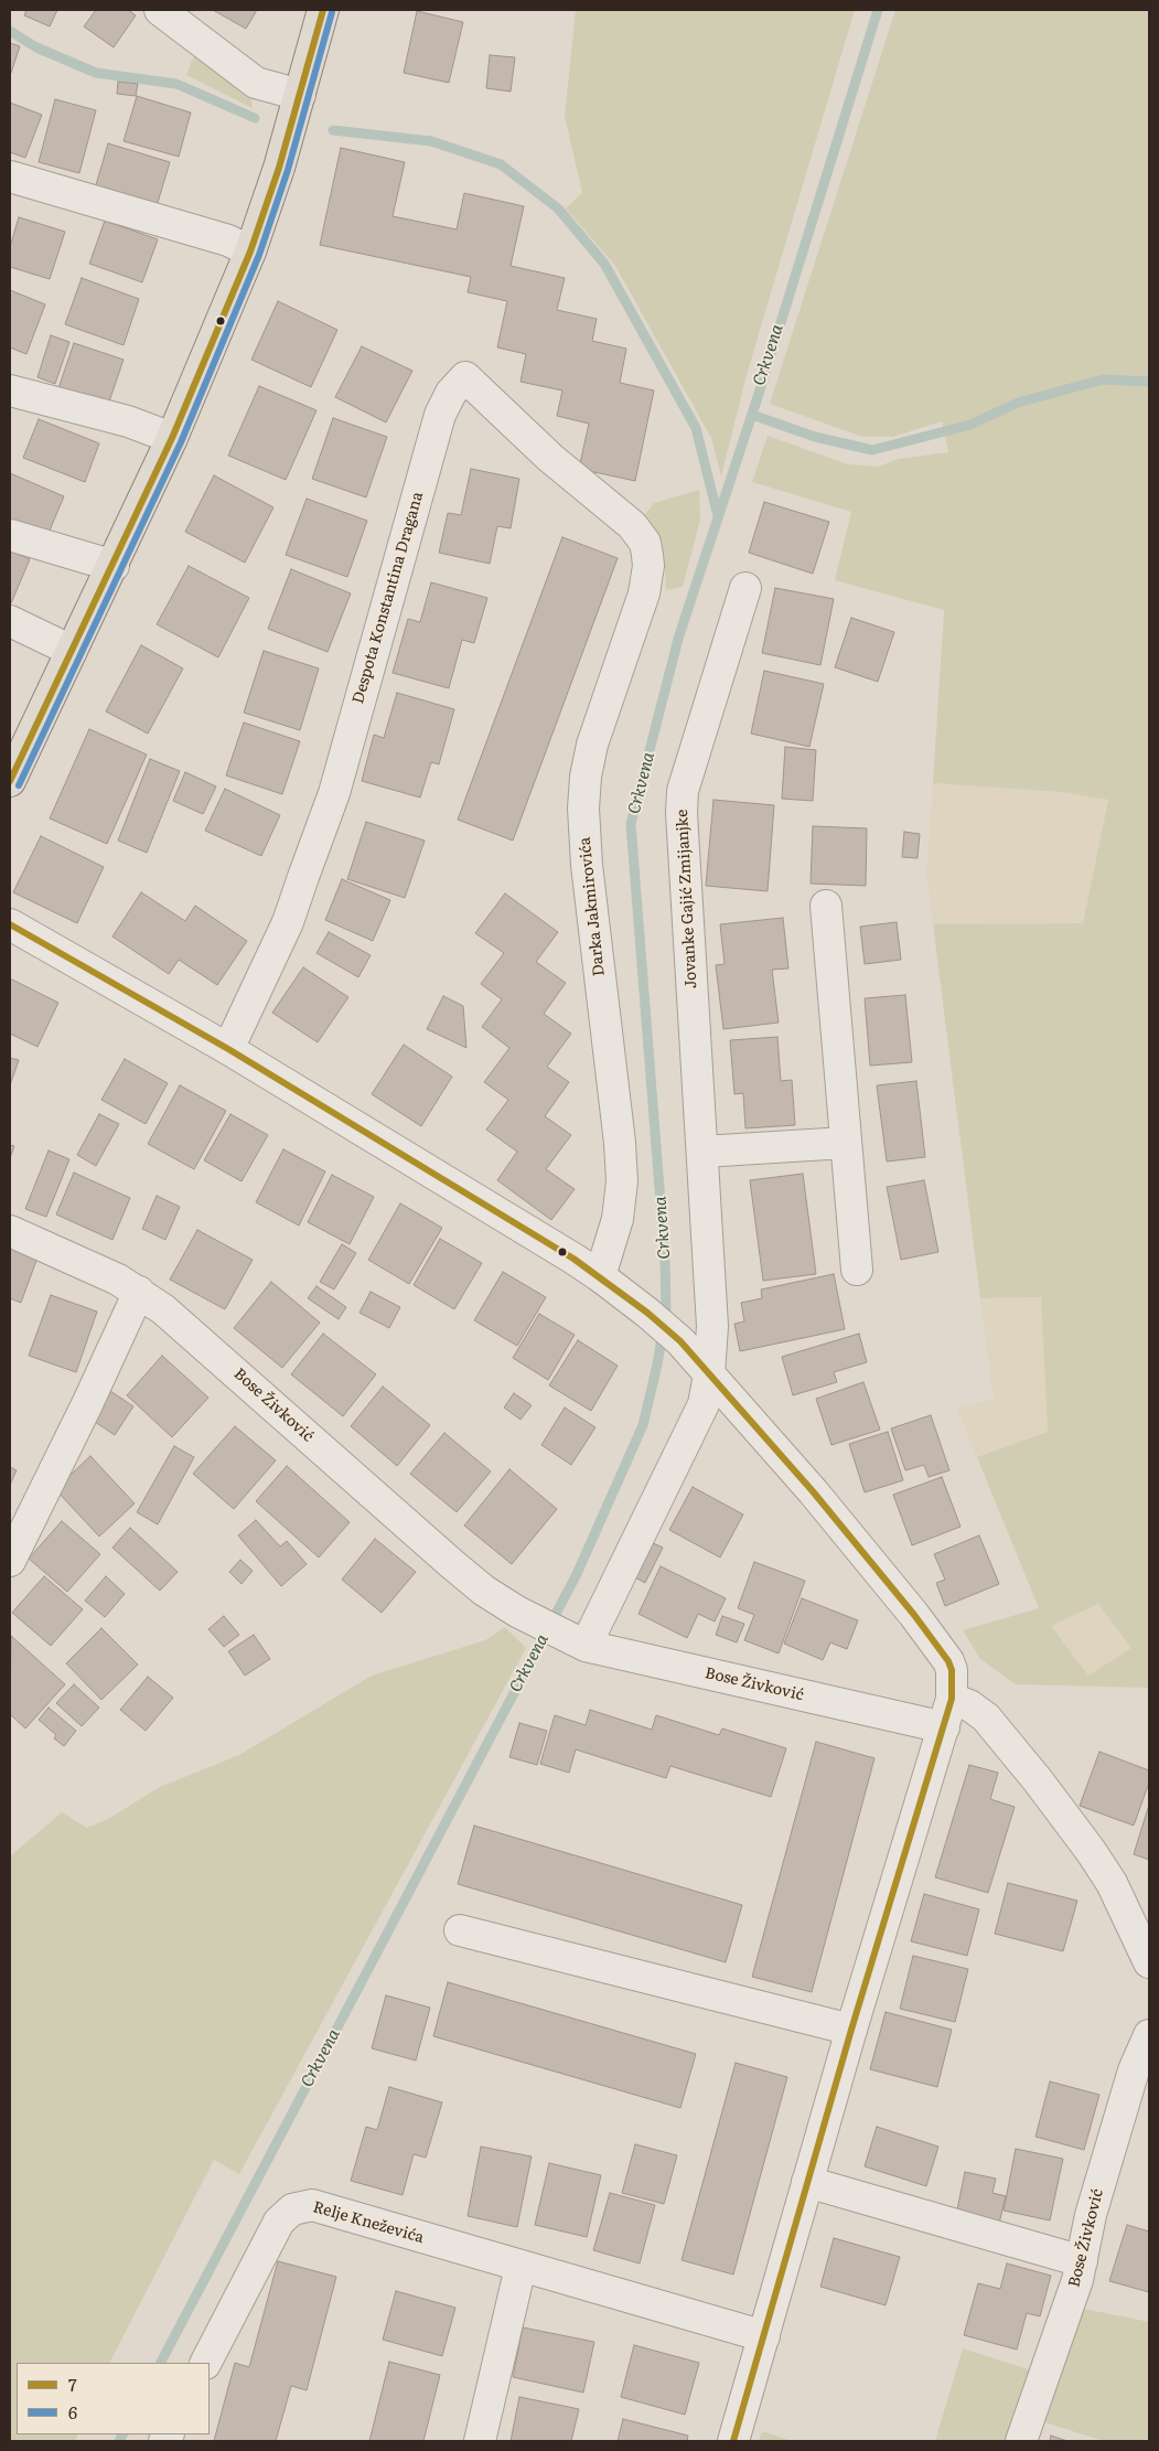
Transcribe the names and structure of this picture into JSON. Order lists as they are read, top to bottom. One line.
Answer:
{"streets":{"street":["Despota Konstantina Dragana","Jovanke Gajić Zmijanjke","Darka Jakmirovića","Bose Živković","Relje Kneževića"]},"crossings":[["Despota Konstantina Dragana","Darka Jakmirovića"],["Jovanke Gajić Zmijanjke","Bose Živković"]],"water":["Crkvena"],"lines":["transit line 7","transit line 6"],"legend":["7","6"]}
